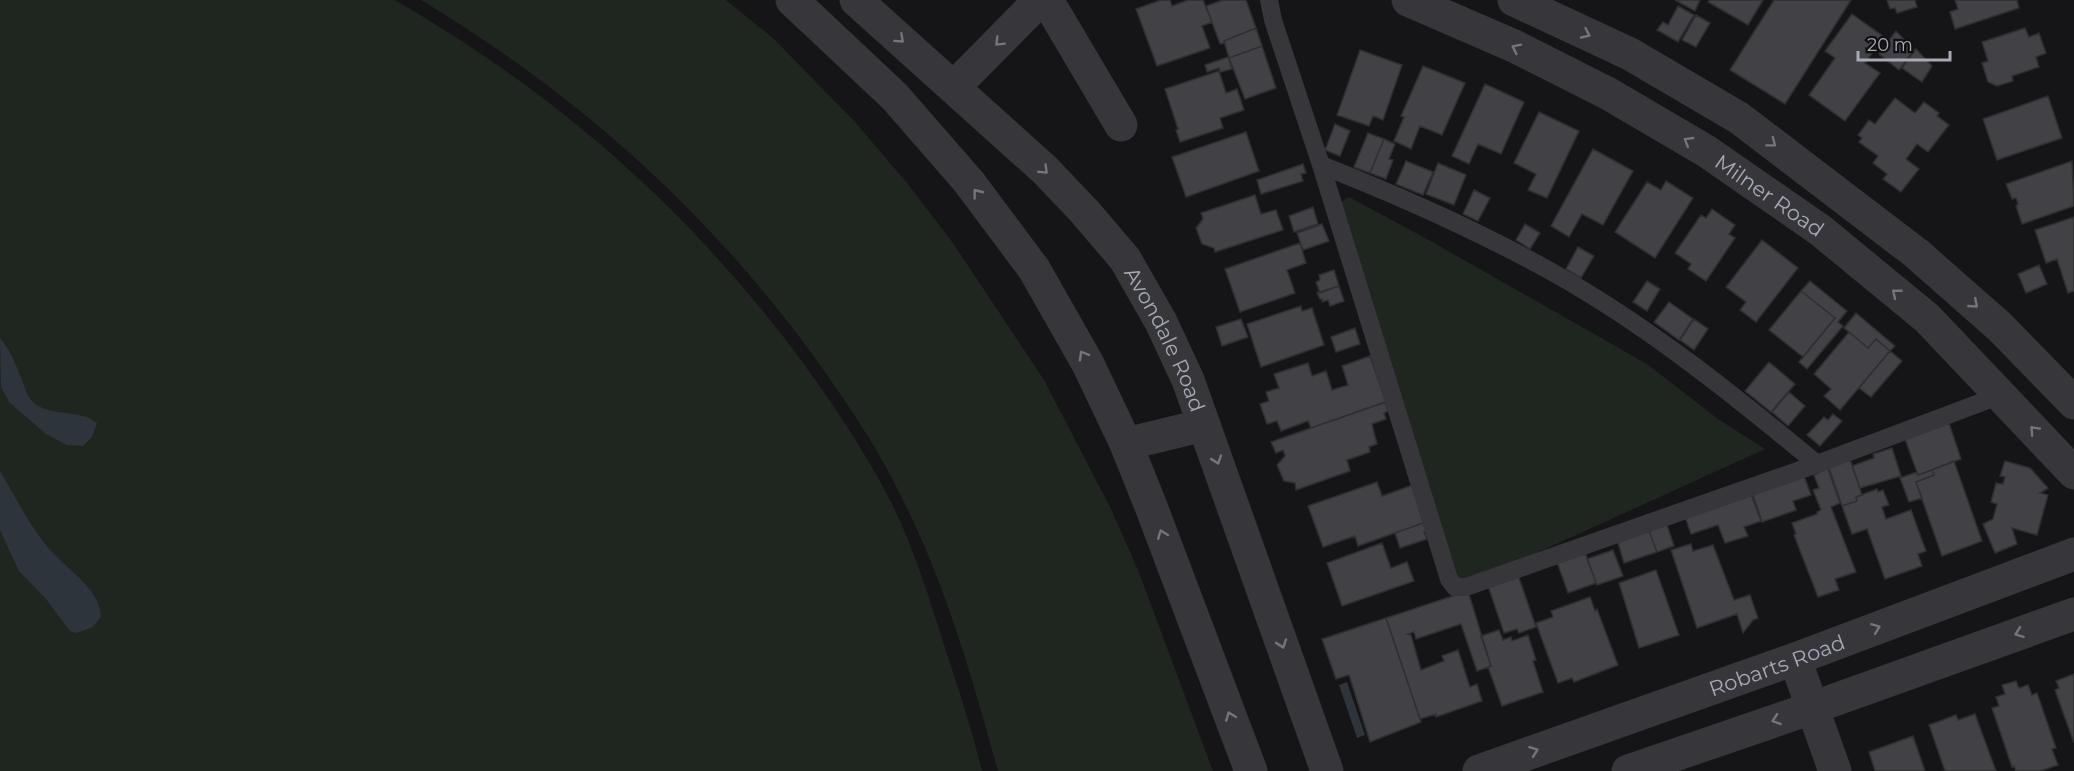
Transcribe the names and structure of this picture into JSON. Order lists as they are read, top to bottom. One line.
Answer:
{"streets":{"street":["Milner Road","Avondale Road","Robarts Road"]},"scale_bar":"20 m"}
